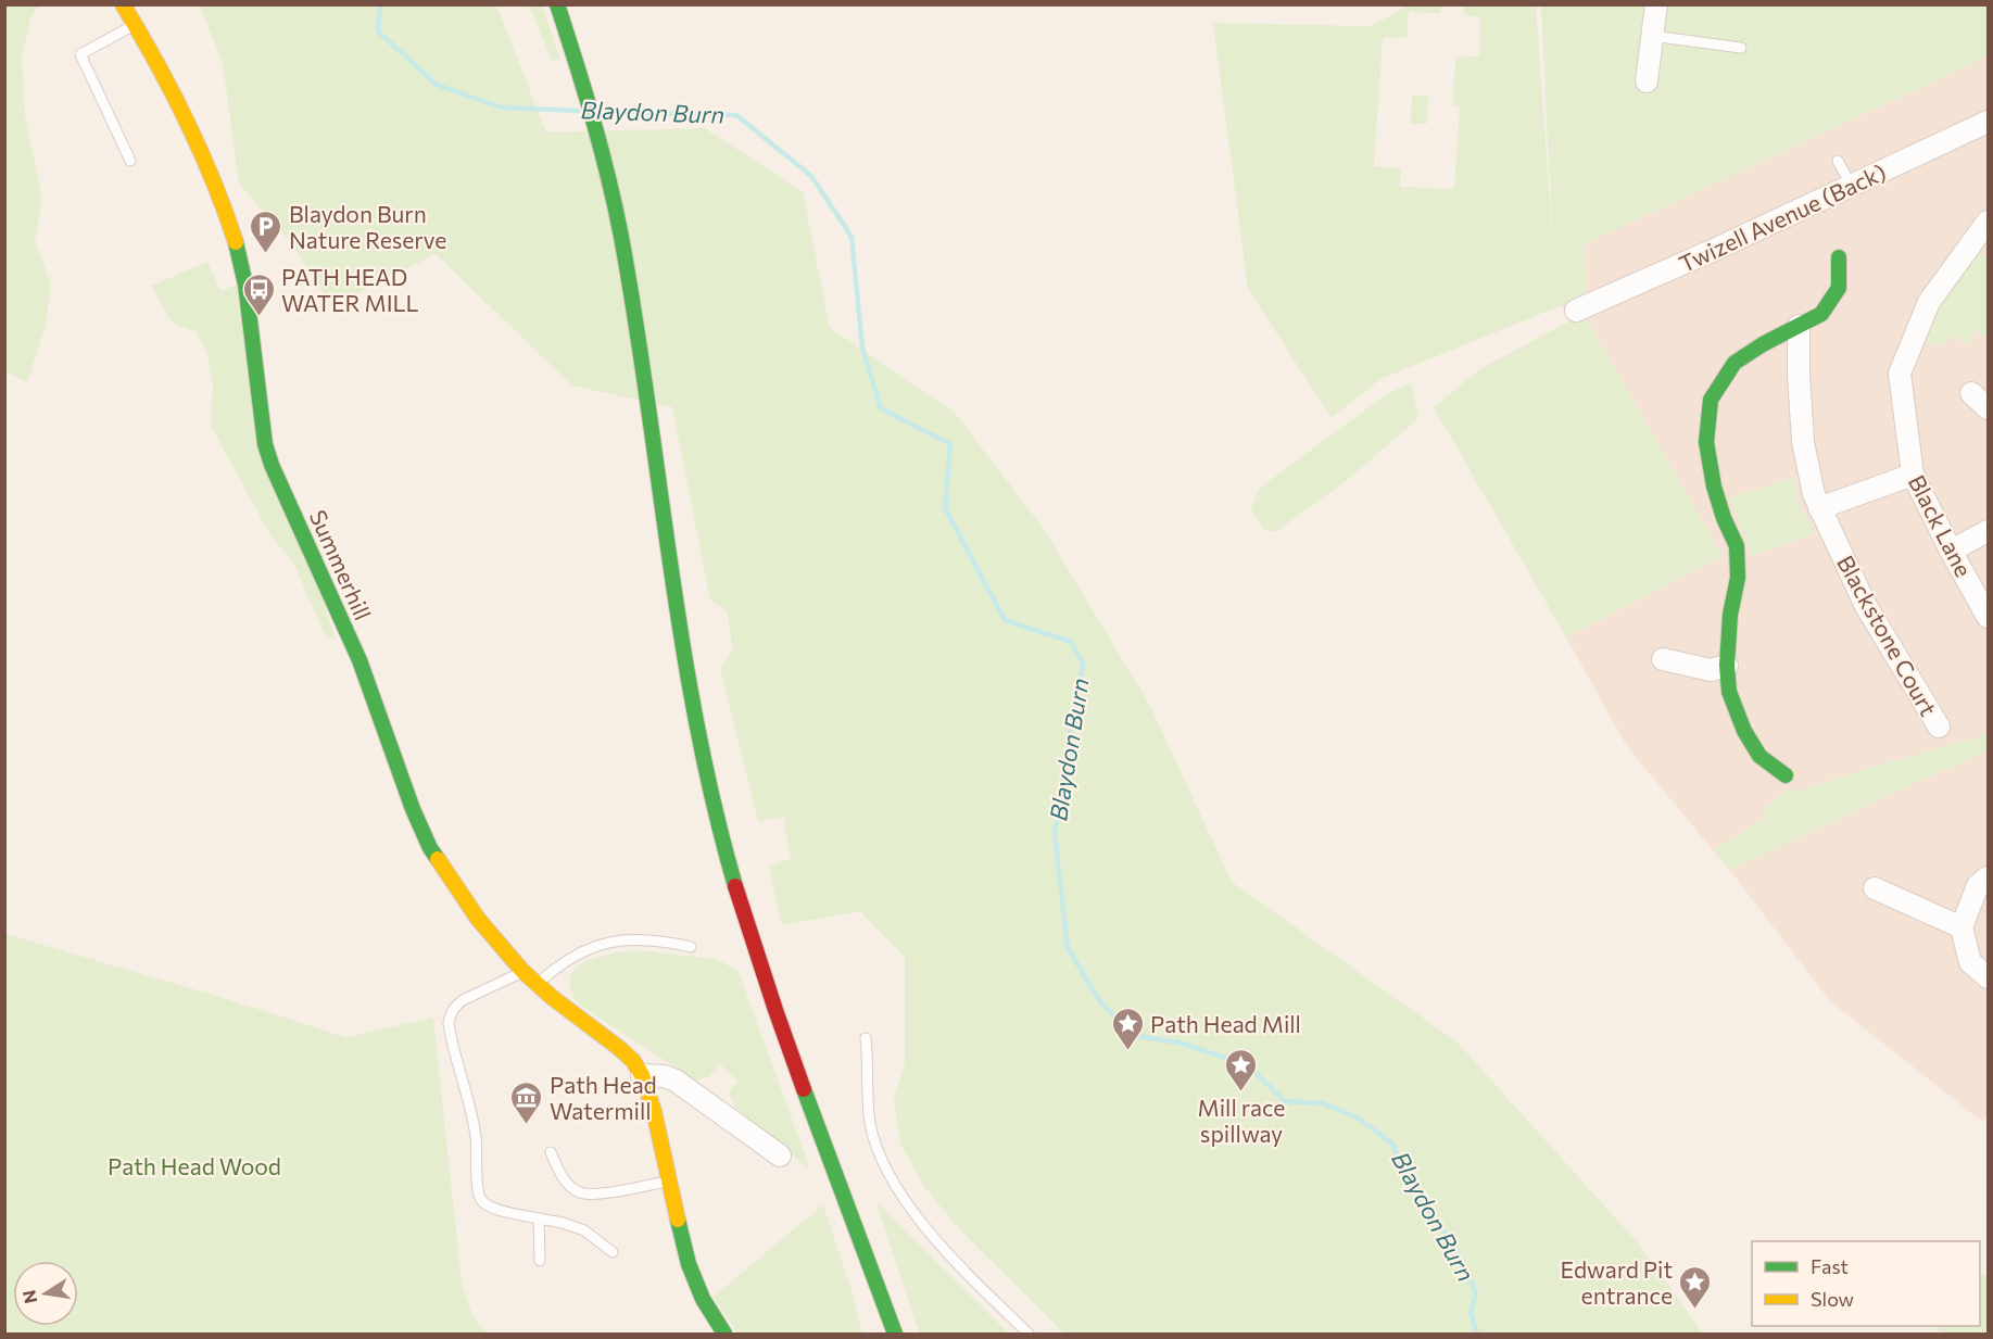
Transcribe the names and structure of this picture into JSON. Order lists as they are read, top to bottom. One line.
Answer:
{"streets":{"street":["Twizell Avenue (Back)","Black Lane","Summerhill","Blackstone Court"]},"water":["Blaydon Burn"],"parks":["Path Head Wood"],"places":{"parking":["Blaydon Burn Nature Reserve"],"bus stop":["PATH HEAD WATER MILL"],"place":["Path Head Mill","Mill race spillway","Edward Pit entrance"],"museum":["Path Head Watermill"]},"legend":["Fast","Slow"],"north":"left"}
